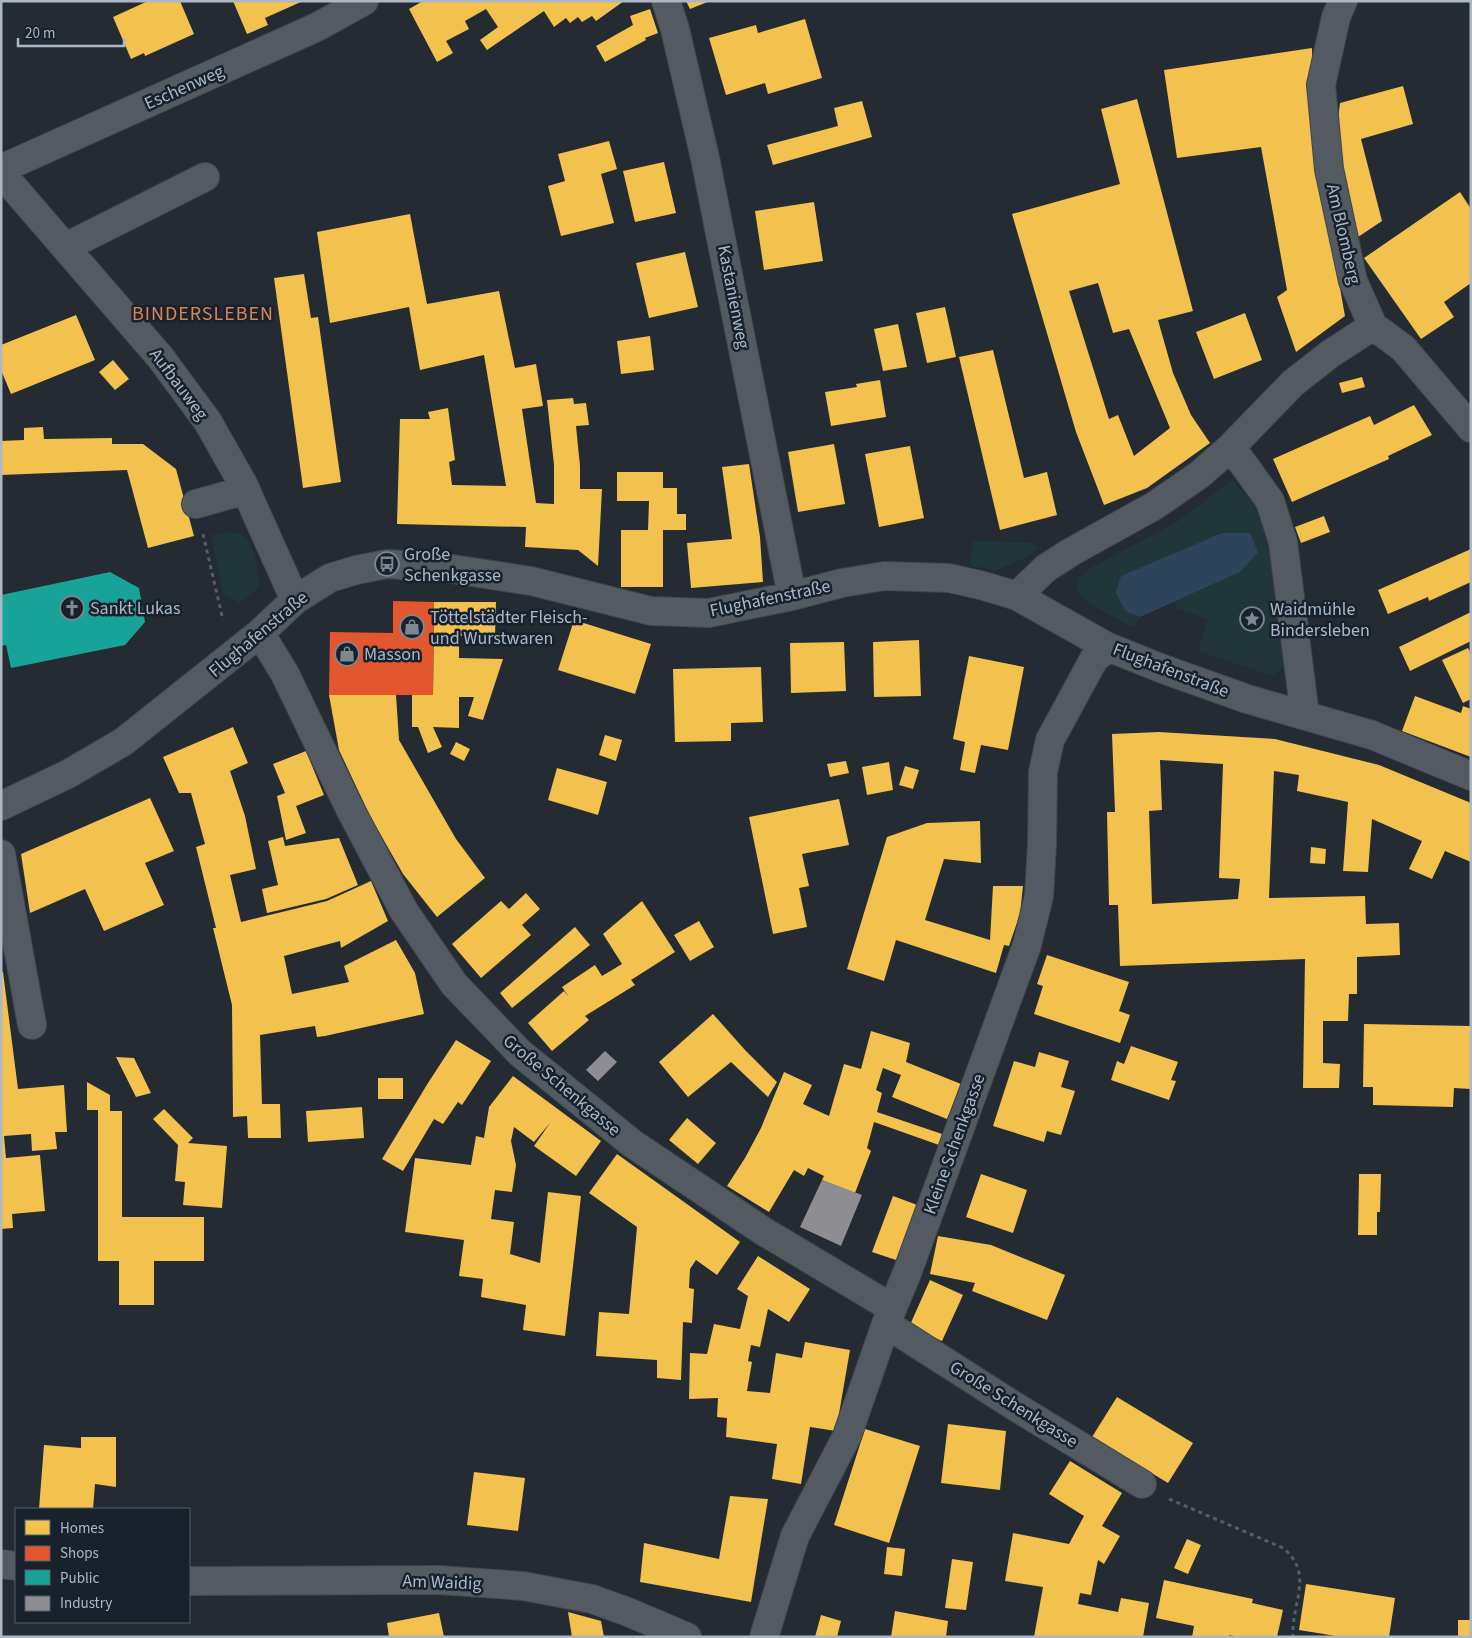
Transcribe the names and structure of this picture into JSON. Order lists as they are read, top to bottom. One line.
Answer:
{"streets":{"street":["Eschenweg","Am Blomberg","Kastanienweg","Aufbauweg","Flughafenstraße","Große Schenkgasse","Kleine Schenkgasse","Am Waidig"]},"crossings":[["Eschenweg","Aufbauweg"],["Kastanienweg","Flughafenstraße"],["Aufbauweg","Flughafenstraße"],["Flughafenstraße","Große Schenkgasse"],["Flughafenstraße","Kleine Schenkgasse"],["Große Schenkgasse","Kleine Schenkgasse"]],"districts":["BINDERSLEBEN"],"places":{"bus stop":["Große Schenkgasse"],"church":["Sankt Lukas"],"place":["Waidmühle Bindersleben"],"shop":["Töttelstädter Fleisch- und Wurstwaren","Masson"]},"legend":["Homes","Shops","Public","Industry"],"scale_bar":"20 m"}
